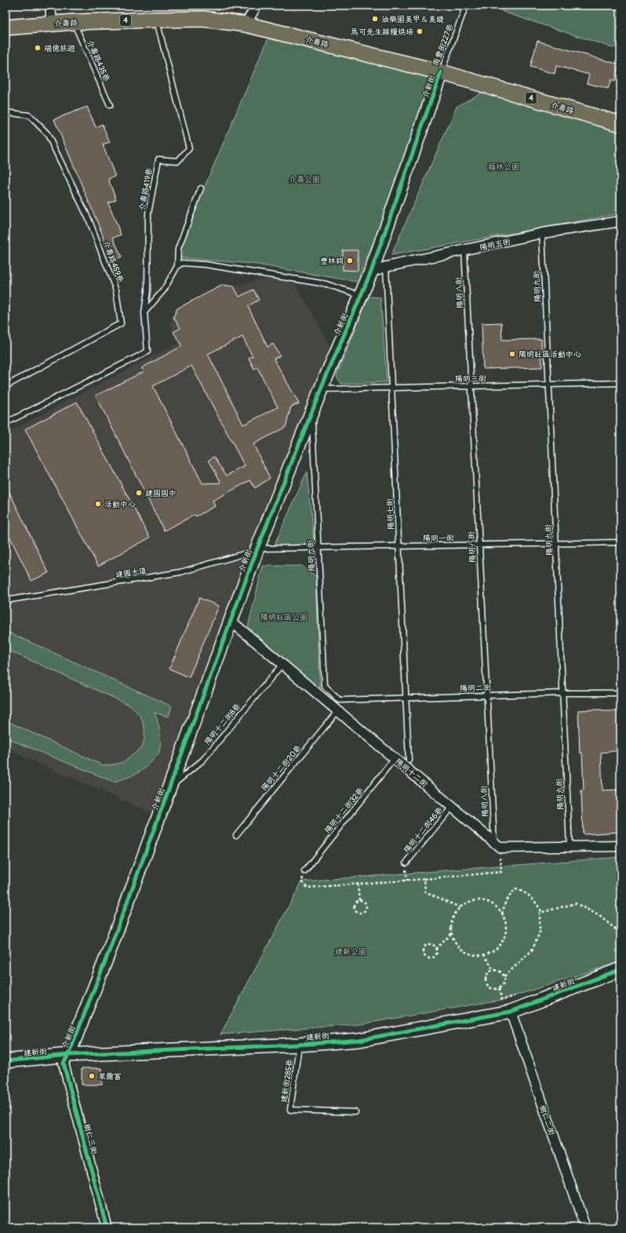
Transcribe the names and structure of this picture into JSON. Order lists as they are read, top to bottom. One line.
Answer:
{"streets":{"main road":["4","介壽路"],"street":["介新街","陽明五街","陽明十二街","建新街","樹仁二街","樹仁三街"],"lane":["南豐街227巷","介壽路435巷","介壽路419巷","介壽路459巷","陽明九街","陽明八街","陽明三街","陽明七街","陽明一街","陽明六街","建國大道","陽明二街","陽明十二街8巷","陽明十二街20巷","陽明十二街32巷","陽明十二街46巷","建新街285巷"]},"crossings":[["介壽路","南豐街227巷"],["介壽路","介壽路435巷"],["介壽路","介新街"],["介壽路","介壽路419巷"],["南豐街227巷","介新街"],["介新街","陽明五街"],["介新街","陽明三街"],["介新街","陽明一街"],["介新街","陽明六街"],["介新街","建國大道"],["介新街","陽明十二街8巷"],["介新街","陽明十二街"],["介新街","建新街"],["介新街","樹仁三街"],["陽明五街","陽明九街"],["陽明五街","陽明八街"],["陽明五街","陽明七街"],["陽明九街","陽明三街"],["陽明九街","陽明一街"],["陽明九街","陽明二街"],["陽明八街","陽明三街"],["陽明八街","陽明一街"],["陽明八街","陽明二街"],["陽明八街","陽明十二街"],["陽明三街","陽明七街"],["陽明七街","陽明一街"],["陽明七街","陽明二街"],["陽明一街","陽明六街"],["陽明一街","建國大道"],["陽明六街","陽明二街"],["陽明十二街8巷","陽明十二街"],["陽明十二街20巷","陽明十二街"],["陽明十二街","陽明十二街32巷"],["陽明十二街","陽明十二街46巷"],["建新街","建新街285巷"],["建新街","樹仁二街"],["建新街","樹仁三街"]],"parks":["福林公園","介壽公園","陽明社區公園","建新公園"],"places":["油樂園美甲＆美睫","馬可先生雜糧烘培","瑞億旅遊","豐林祠","陽明社區活動中心","建國國中","活動中心","萊爾富"]}
